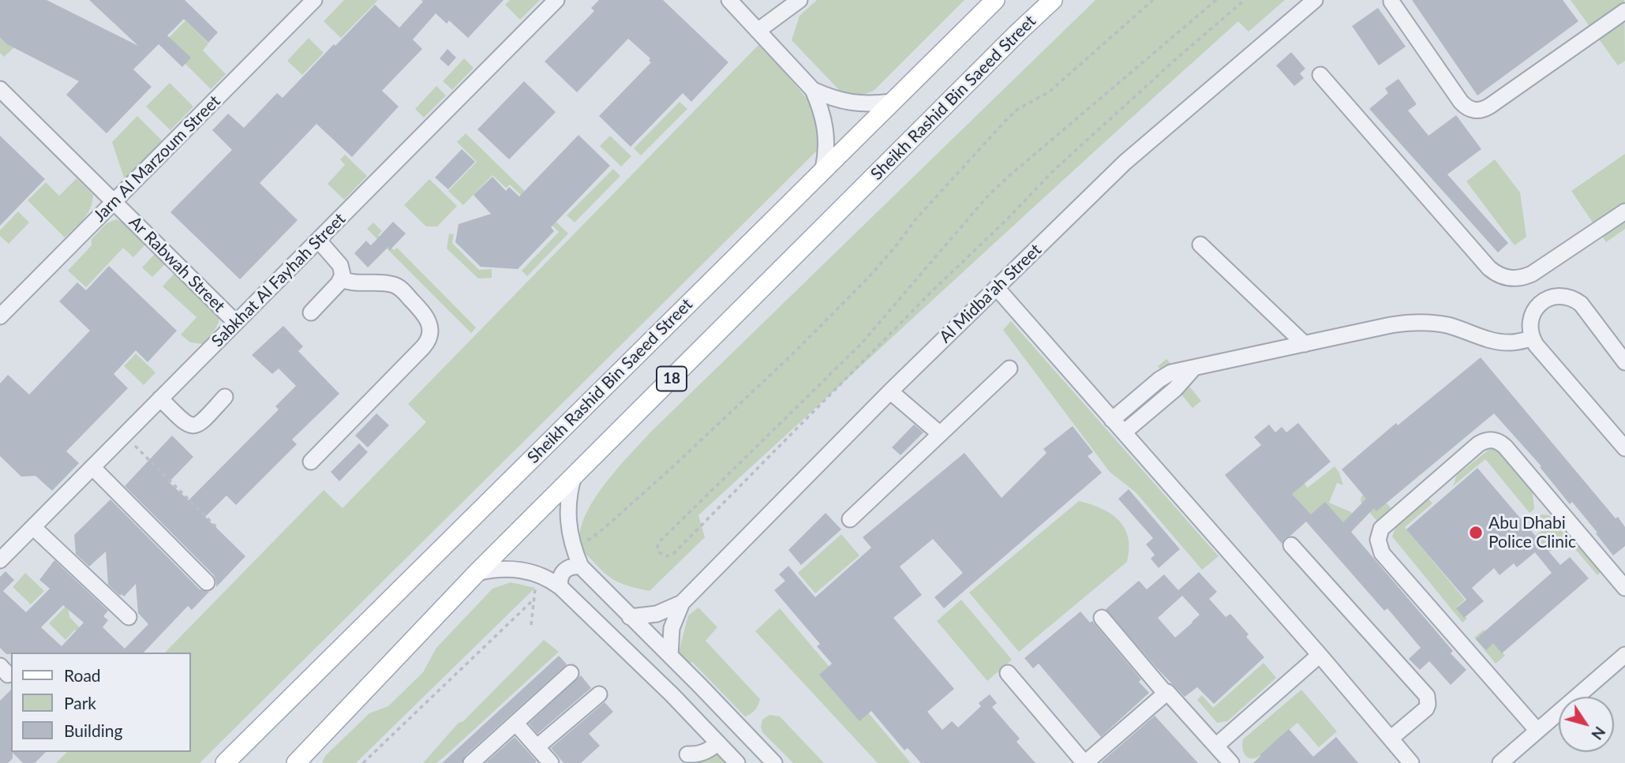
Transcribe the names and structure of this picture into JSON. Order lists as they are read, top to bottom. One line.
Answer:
{"streets":{"main road":["Sheikh Rashid Bin Saeed Street","18"],"street":["Jarn Al Marzoum Street","Ar Rabwah Street","Sabkhat Al Fayhah Street","Al Midba'ah Street"]},"crossings":[["Jarn Al Marzoum Street","Ar Rabwah Street"],["Ar Rabwah Street","Sabkhat Al Fayhah Street"]],"places":["Abu Dhabi Police Clinic"],"legend":["Road","Park","Building"],"north":"bottom right"}
